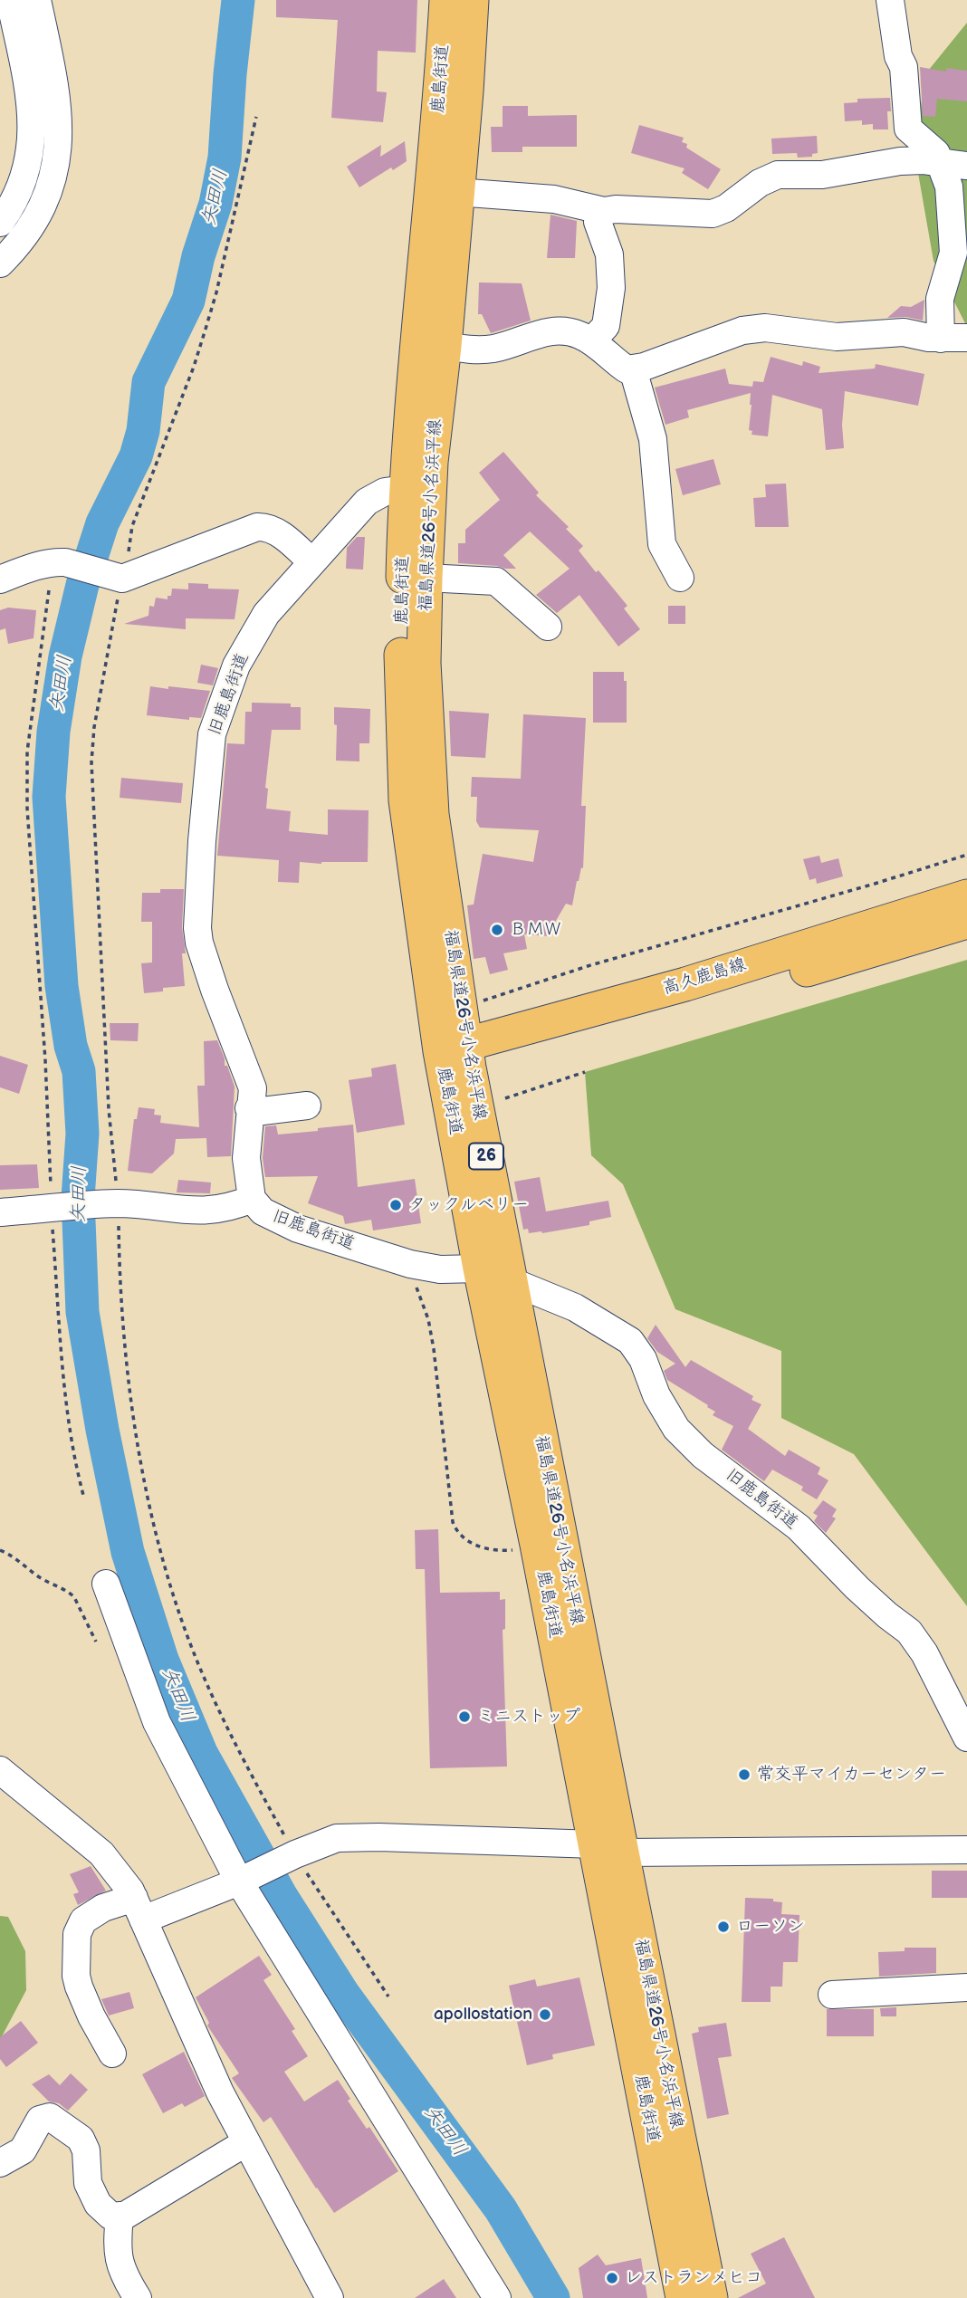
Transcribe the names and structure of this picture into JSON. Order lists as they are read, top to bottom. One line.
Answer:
{"streets":{"main road":["鹿島街道","福島県道26号小名浜平線","高久鹿島線","26"],"street":["旧鹿島街道"]},"crossings":[["鹿島街道","福島県道26号小名浜平線"],["鹿島街道","旧鹿島街道"],["鹿島街道","高久鹿島線"],["福島県道26号小名浜平線","旧鹿島街道"],["福島県道26号小名浜平線","高久鹿島線"]],"water":["矢田川"],"places":["ＢＭＷ","タックルベリー","ミニストップ","常交平マイカーセンター","ローソン","apollostation","レストランメヒコ"]}
